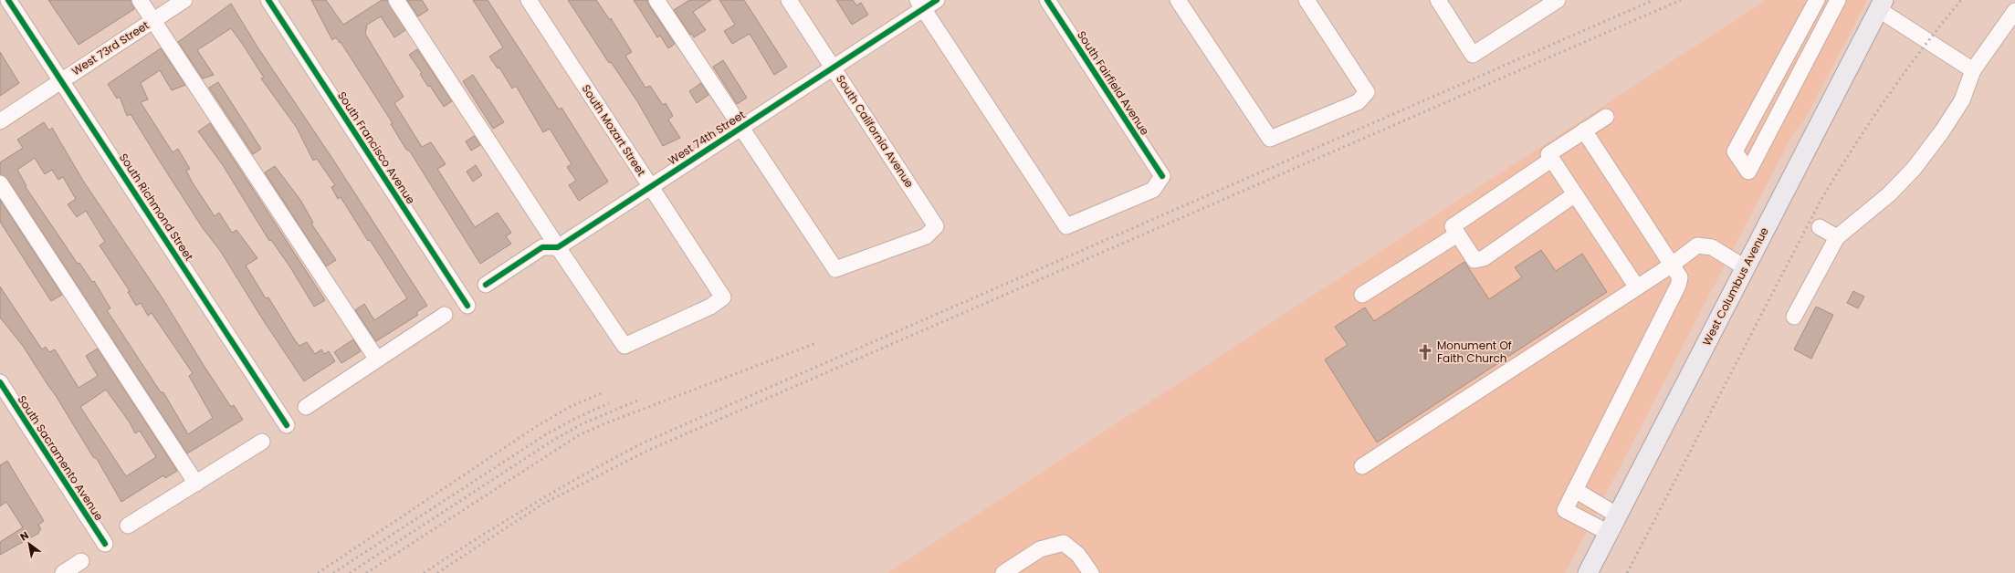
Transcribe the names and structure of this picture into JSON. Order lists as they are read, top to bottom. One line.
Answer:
{"streets":{"main road":["West Columbus Avenue"],"street":["West 73rd Street","South Fairfield Avenue","South Mozart Street","South California Avenue","West 74th Street","South Francisco Avenue","South Richmond Street","South Sacramento Avenue"]},"crossings":[["West 73rd Street","South Richmond Street"],["South Fairfield Avenue","West 74th Street"],["South Mozart Street","West 74th Street"],["South California Avenue","West 74th Street"]],"places":{"church":["Monument Of Faith Church"]},"north":"top left"}
